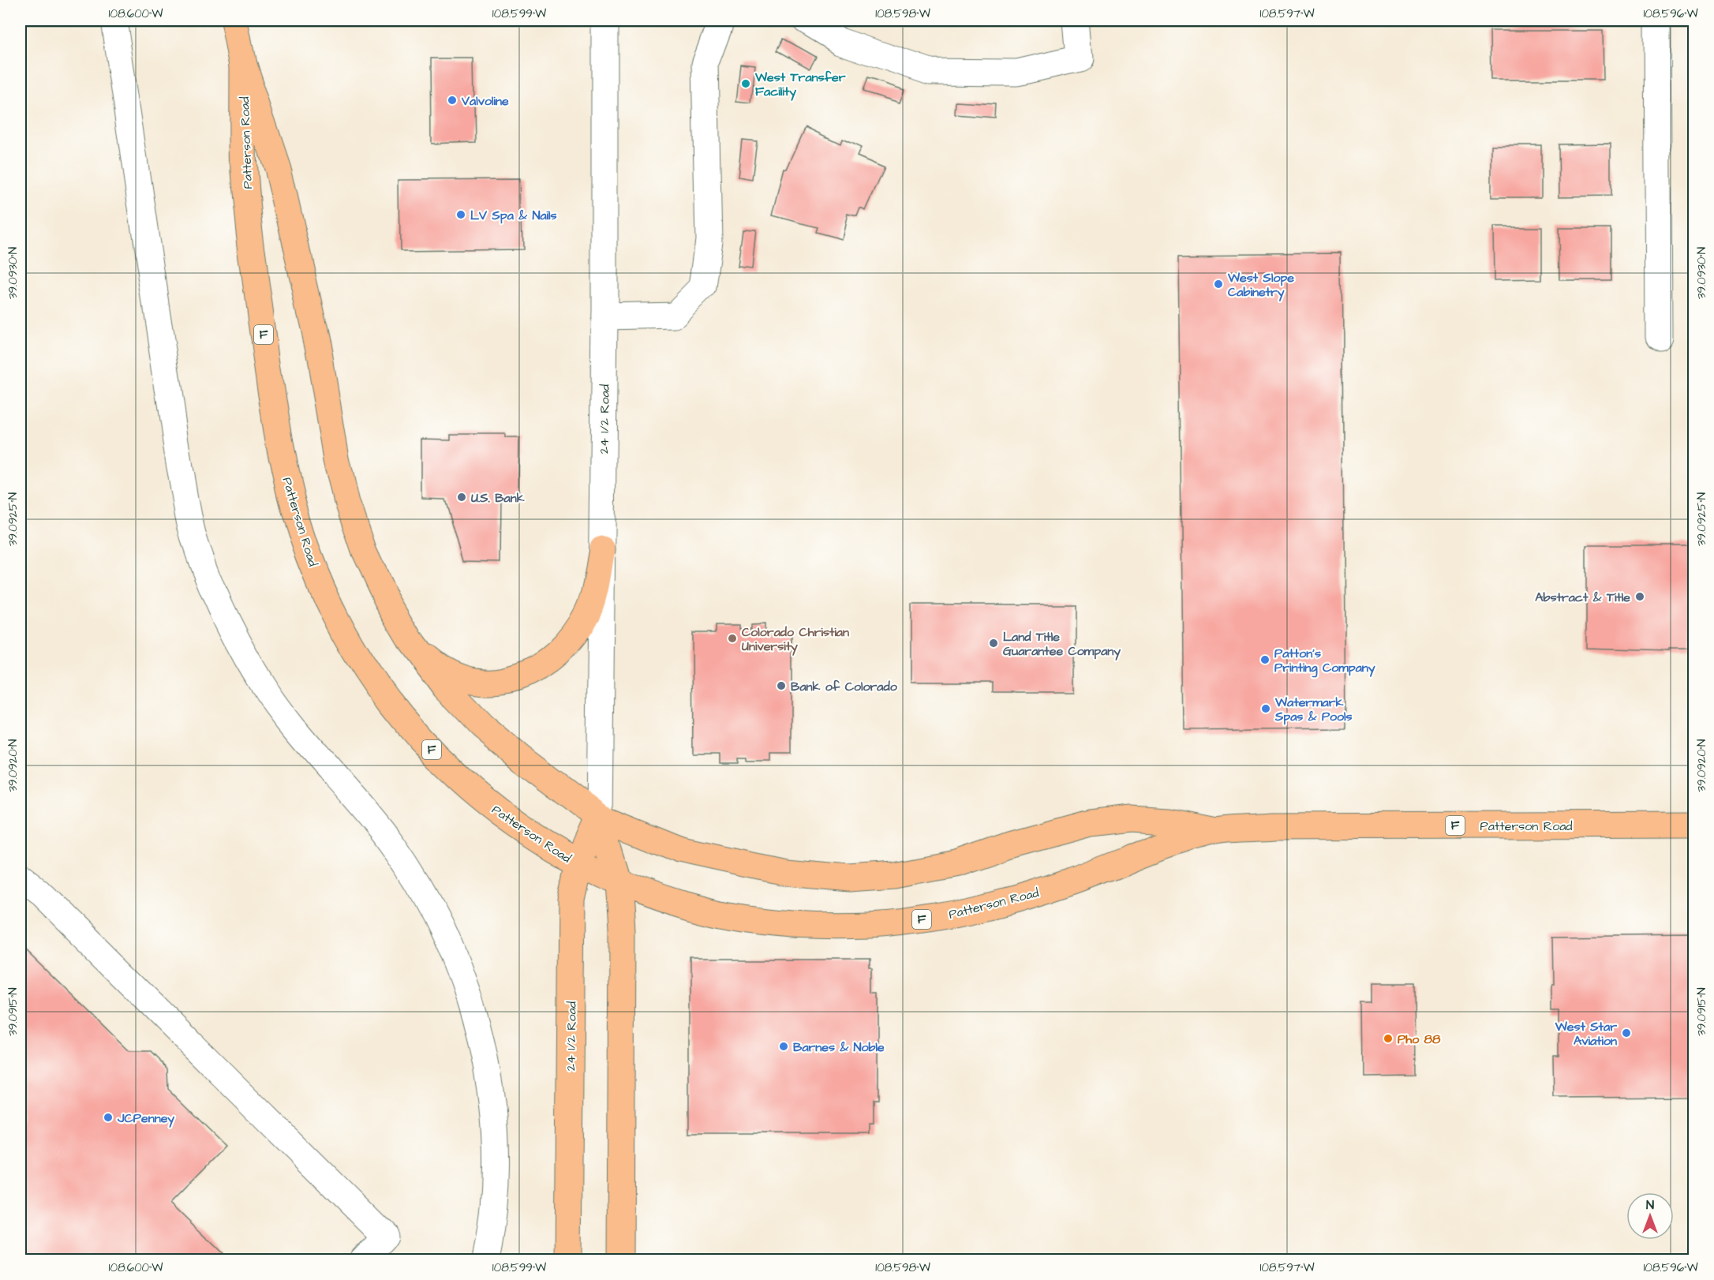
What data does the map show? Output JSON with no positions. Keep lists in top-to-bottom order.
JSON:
{
  "streets": {
    "main road": ["Patterson Road", "F", "24 1/2 Road"]
  },
  "crossings": [
    ["Patterson Road", "24 1/2 Road"]
  ],
  "places": [
    "West Transfer Facility",
    "Valvoline",
    "LV Spa & Nails",
    "West Slope Cabinetry",
    "U.S. Bank",
    "Abstract & Title",
    "Colorado Christian University",
    "Land Title Guarantee Company",
    "Patton's Printing Company",
    "Bank of Colorado",
    "Watermark Spas & Pools",
    "West Star Aviation",
    "Pho 88",
    "Barnes & Noble",
    "JCPenney"
  ],
  "north": "top",
  "coordinates": [
    "108.600°W",
    "108.599°W",
    "108.598°W",
    "108.597°W",
    "108.596°W",
    "39.0930°N",
    "39.0925°N",
    "39.0920°N",
    "39.0915°N"
  ]
}
